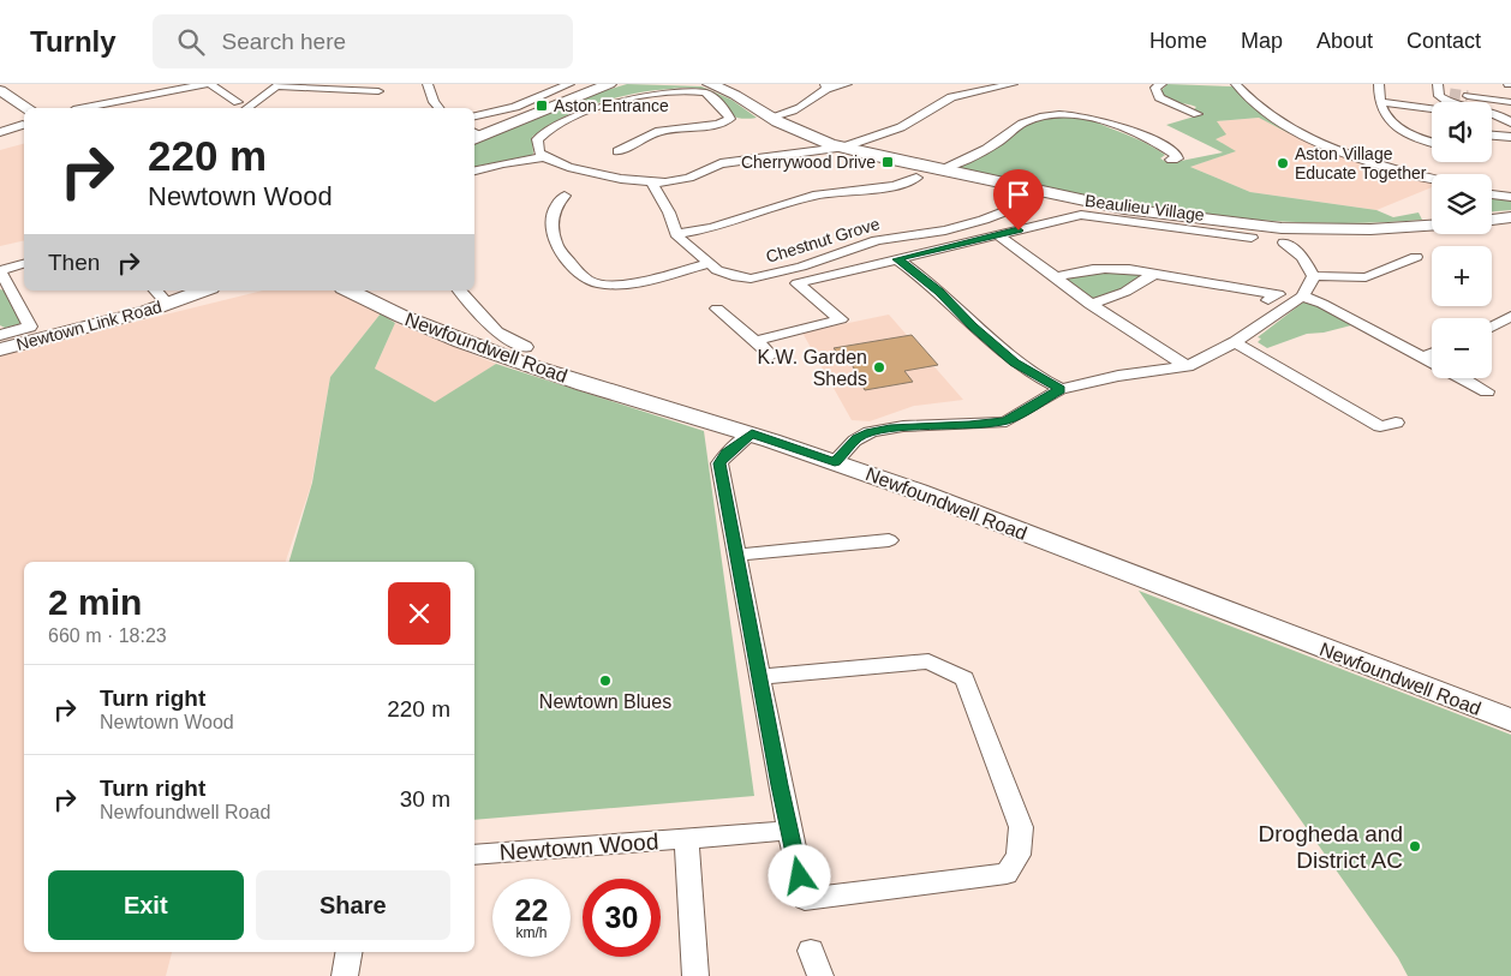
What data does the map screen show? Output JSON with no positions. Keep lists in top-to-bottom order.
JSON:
{
  "streets": {
    "street": [
      "Beaulieu Village",
      "Chestnut Grove",
      "Newtown Link Road",
      "Newfoundwell Road",
      "Newtown Wood"
    ]
  },
  "places": {
    "transit": ["Aston Entrance", "Cherrywood Drive"],
    "other": [
      "Aston Village Educate Together",
      "K.W. Garden Sheds",
      "Newtown Blues",
      "Drogheda and District AC"
    ]
  },
  "page": {
    "header": "Turnly",
    "search": "Search here",
    "nav": [
      "Home",
      "Map",
      "About",
      "Contact"
    ],
    "map_buttons": ["+", "−"],
    "turn": ["220 m", "Newtown Wood"],
    "then": "Then",
    "heading": ["2 min", "660 m · 18:23"],
    "list": [
      {
        "name": "Turn right",
        "note": "Newtown Wood",
        "value": "220 m"
      },
      {
        "name": "Turn right",
        "note": "Newfoundwell Road",
        "value": "30 m"
      }
    ],
    "buttons": ["Exit", "Share"],
    "speed": "22 km/h",
    "limit": "30"
  }
}
